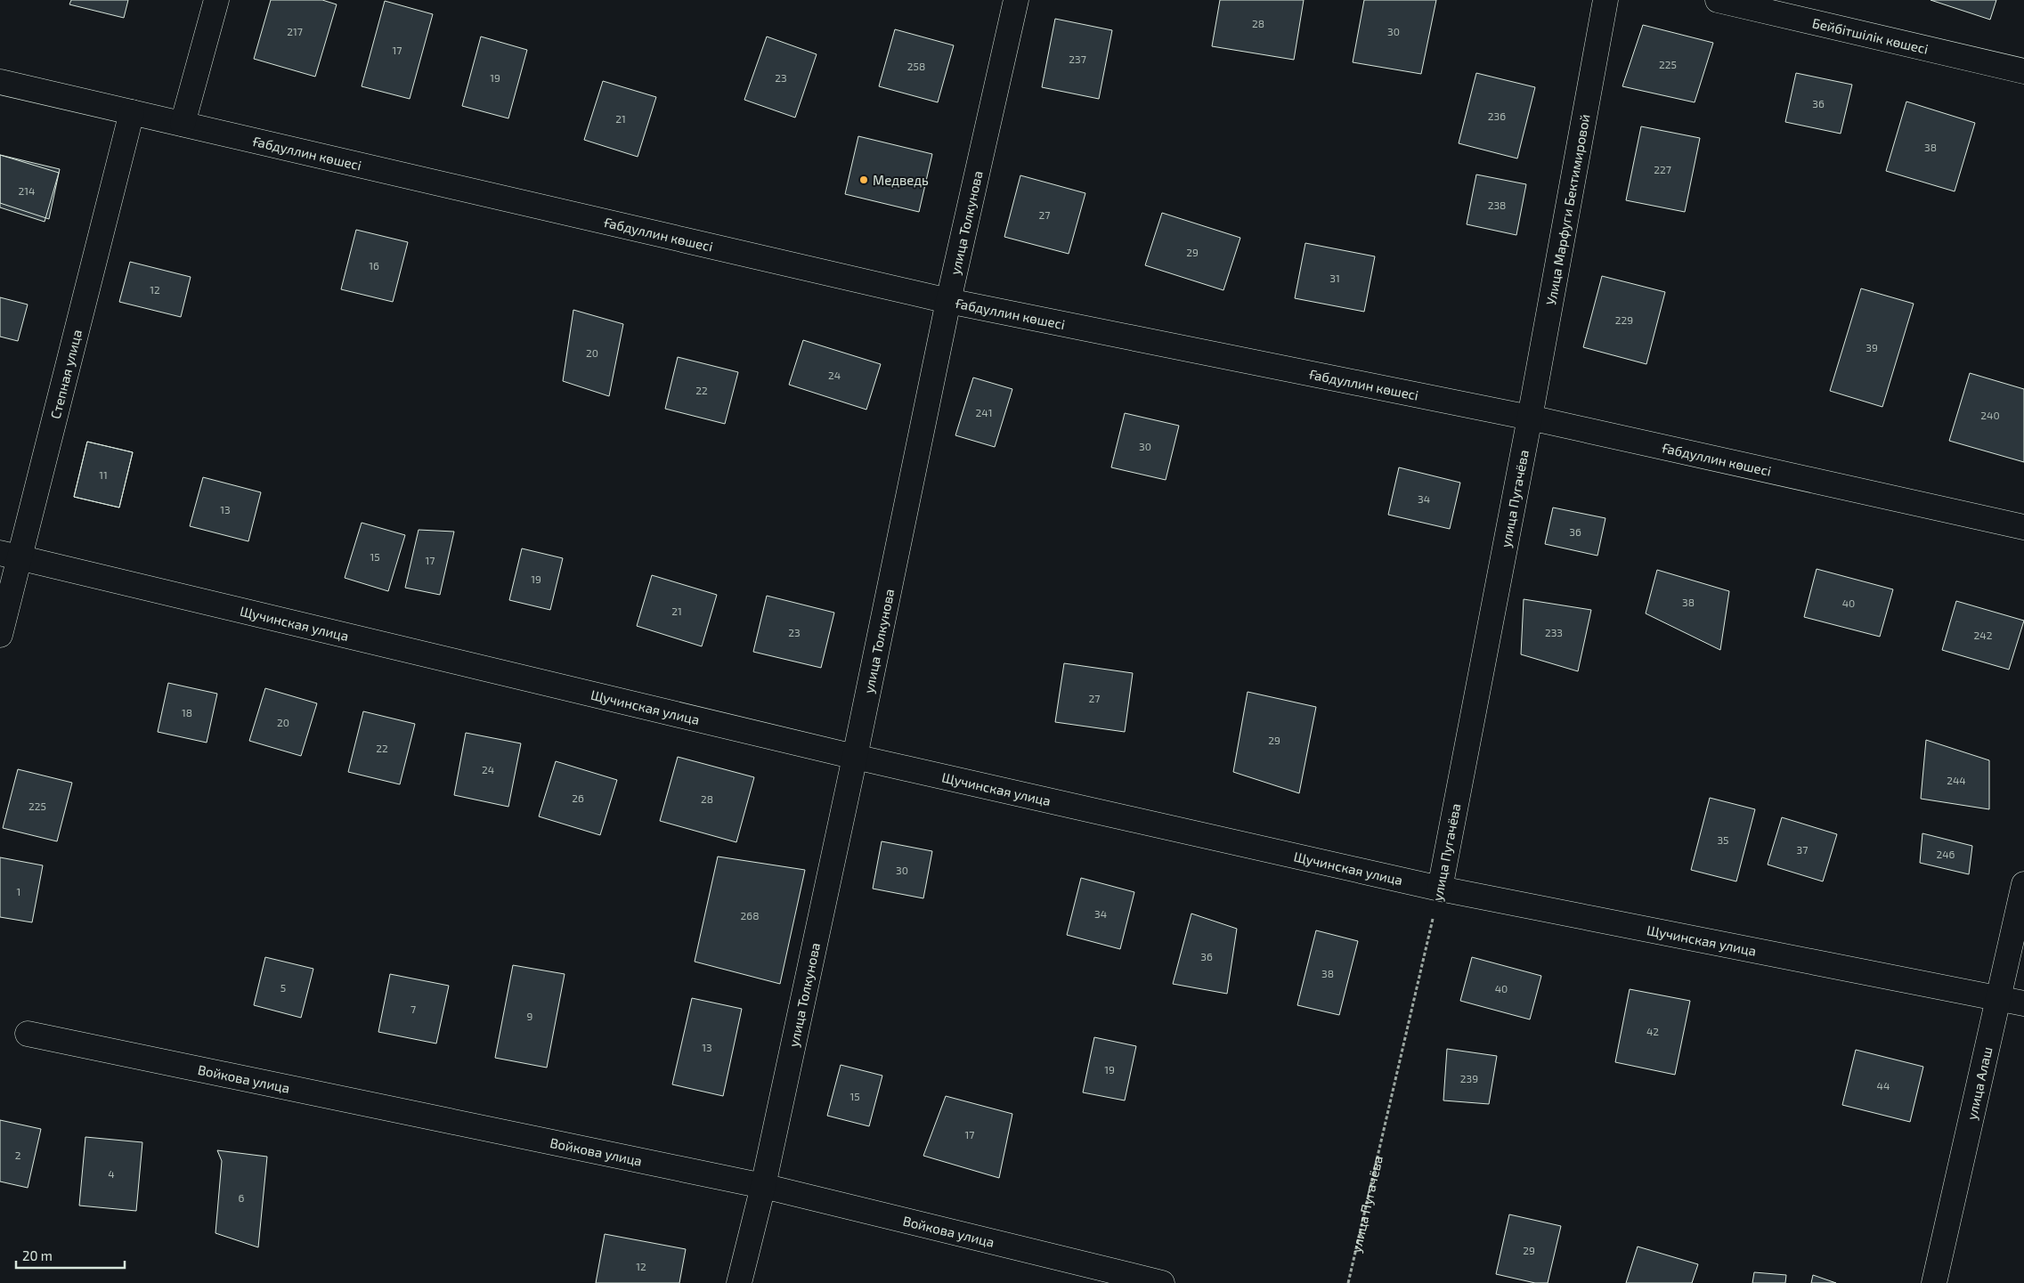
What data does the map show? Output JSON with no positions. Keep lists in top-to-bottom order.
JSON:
{
  "streets": {
    "street": [
      "Бейбітшілік көшесі",
      "Ғабдуллин көшесі",
      "Улица Марфуги Бектимировой",
      "улица Толкунова",
      "Степная улица",
      "улица Пугачёва",
      "Щучинская улица",
      "Войкова улица",
      "улица Алаш"
    ]
  },
  "crossings": [
    ["Ғабдуллин көшесі", "Улица Марфуги Бектимировой"],
    ["Ғабдуллин көшесі", "улица Толкунова"],
    ["Ғабдуллин көшесі", "Степная улица"],
    ["Ғабдуллин көшесі", "улица Пугачёва"],
    ["Улица Марфуги Бектимировой", "улица Пугачёва"],
    ["улица Толкунова", "Щучинская улица"],
    ["улица Толкунова", "Войкова улица"],
    ["Степная улица", "Щучинская улица"],
    ["улица Пугачёва", "Щучинская улица"],
    ["Щучинская улица", "улица Алаш"]
  ],
  "places": ["Медведь"],
  "house_numbers": [
    "28",
    "217",
    "30",
    "17",
    "237",
    "225",
    "258",
    "19",
    "23",
    "36",
    "236",
    "21",
    "38",
    "227",
    "214",
    "238",
    "27",
    "29",
    "16",
    "31",
    "12",
    "229",
    "39",
    "20",
    "24",
    "22",
    "241",
    "240",
    "30",
    "11",
    "34",
    "13",
    "36",
    "15",
    "17",
    "19",
    "38",
    "40",
    "21",
    "23",
    "233",
    "242",
    "27",
    "18",
    "20",
    "29",
    "22",
    "24",
    "244",
    "26",
    "28",
    "225",
    "35",
    "37",
    "246",
    "30",
    "1",
    "34",
    "268",
    "36",
    "38",
    "5",
    "40",
    "7",
    "9",
    "42",
    "13",
    "19",
    "239",
    "44",
    "15",
    "17",
    "2",
    "4",
    "6",
    "29",
    "12"
  ],
  "scale_bar": "20 m"
}
